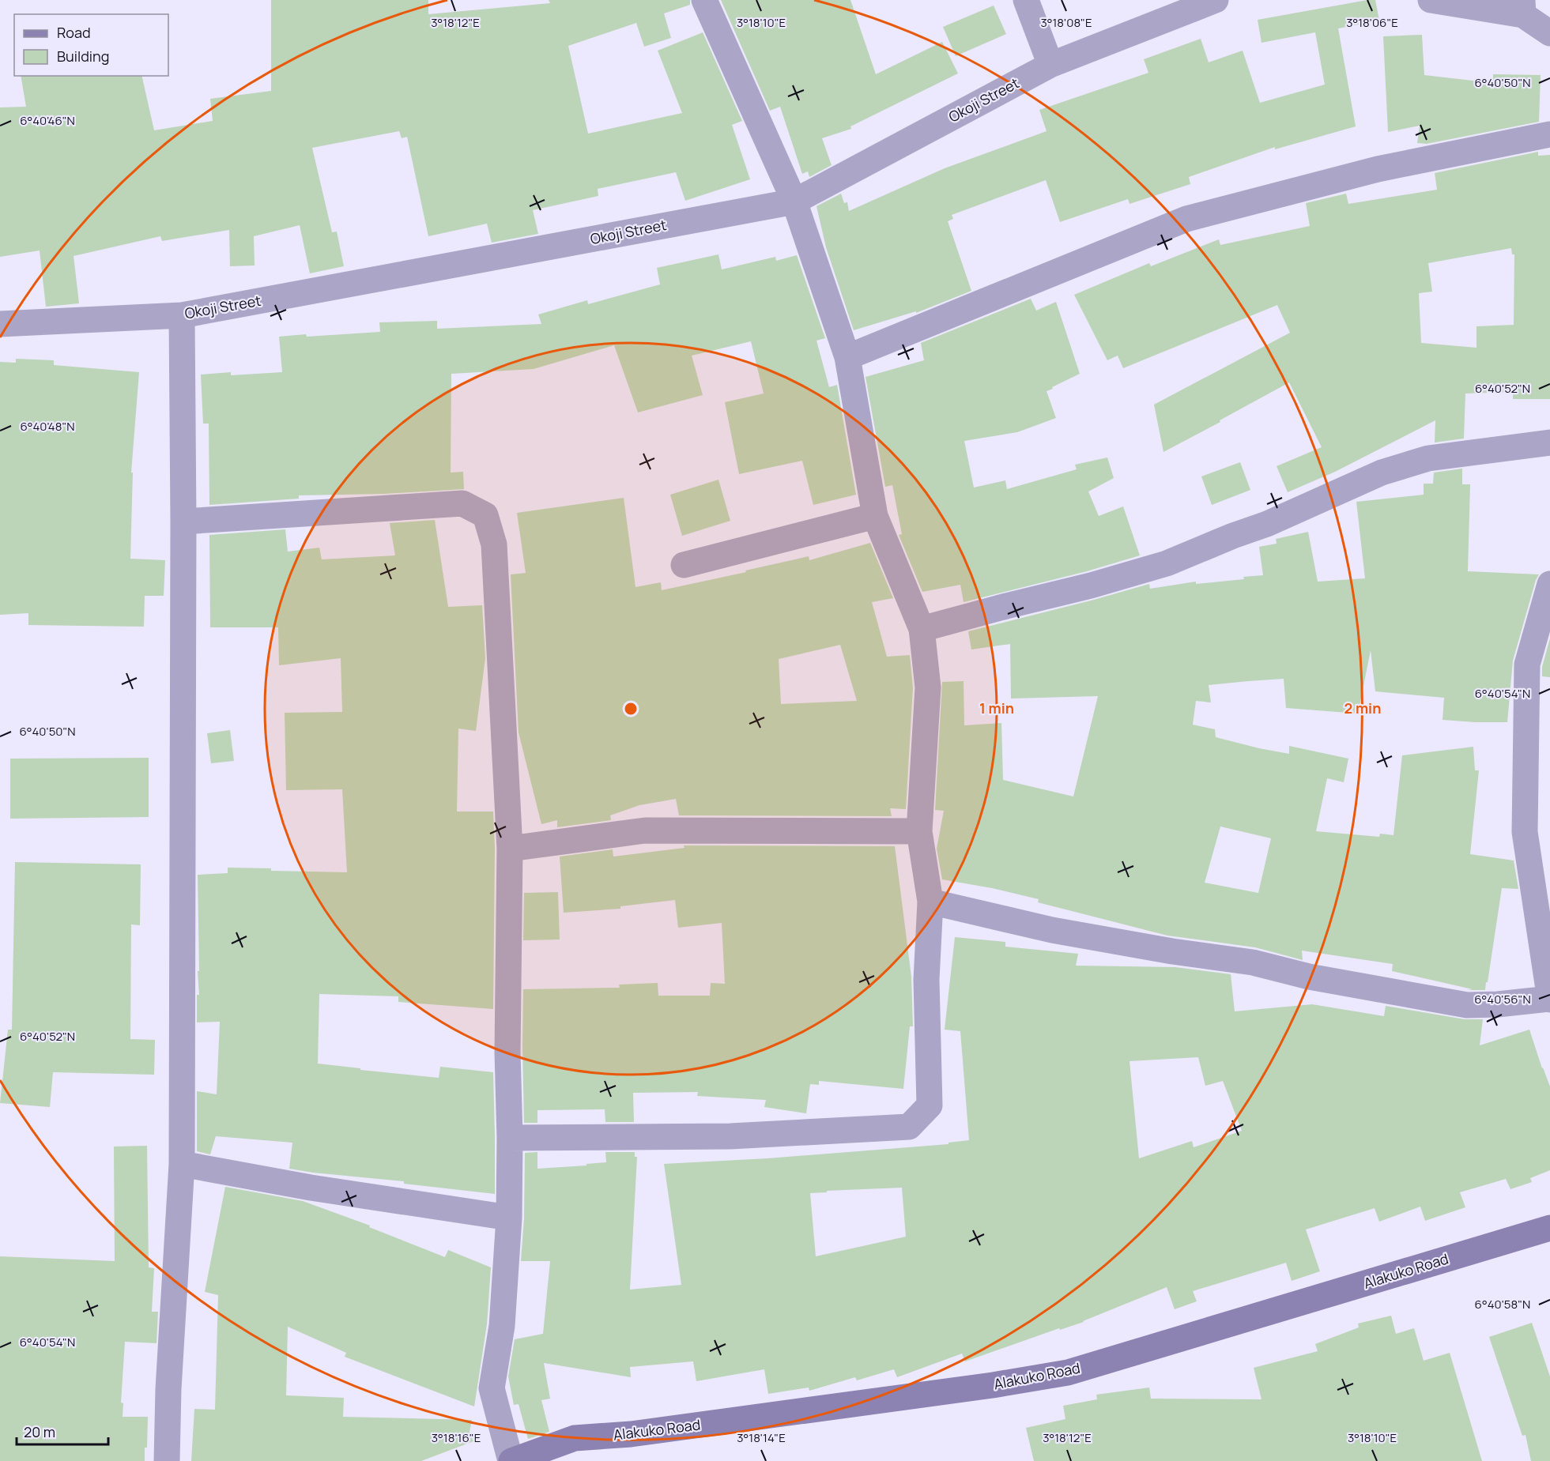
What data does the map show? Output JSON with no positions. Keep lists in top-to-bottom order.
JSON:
{
  "streets": {
    "main road": ["Alakuko Road"],
    "street": ["Okoji Street"]
  },
  "legend": ["Road", "Building"],
  "scale_bar": "20 m",
  "coordinates": [
    "3°18'12\"E",
    "3°18'10\"E",
    "3°18'08\"E",
    "3°18'06\"E",
    "6°40'50\"N",
    "6°40'46\"N",
    "6°40'52\"N",
    "6°40'48\"N",
    "6°40'54\"N",
    "6°40'56\"N",
    "6°40'58\"N",
    "3°18'16\"E",
    "3°18'14\"E"
  ],
  "rings": ["1 min", "2 min"]
}
